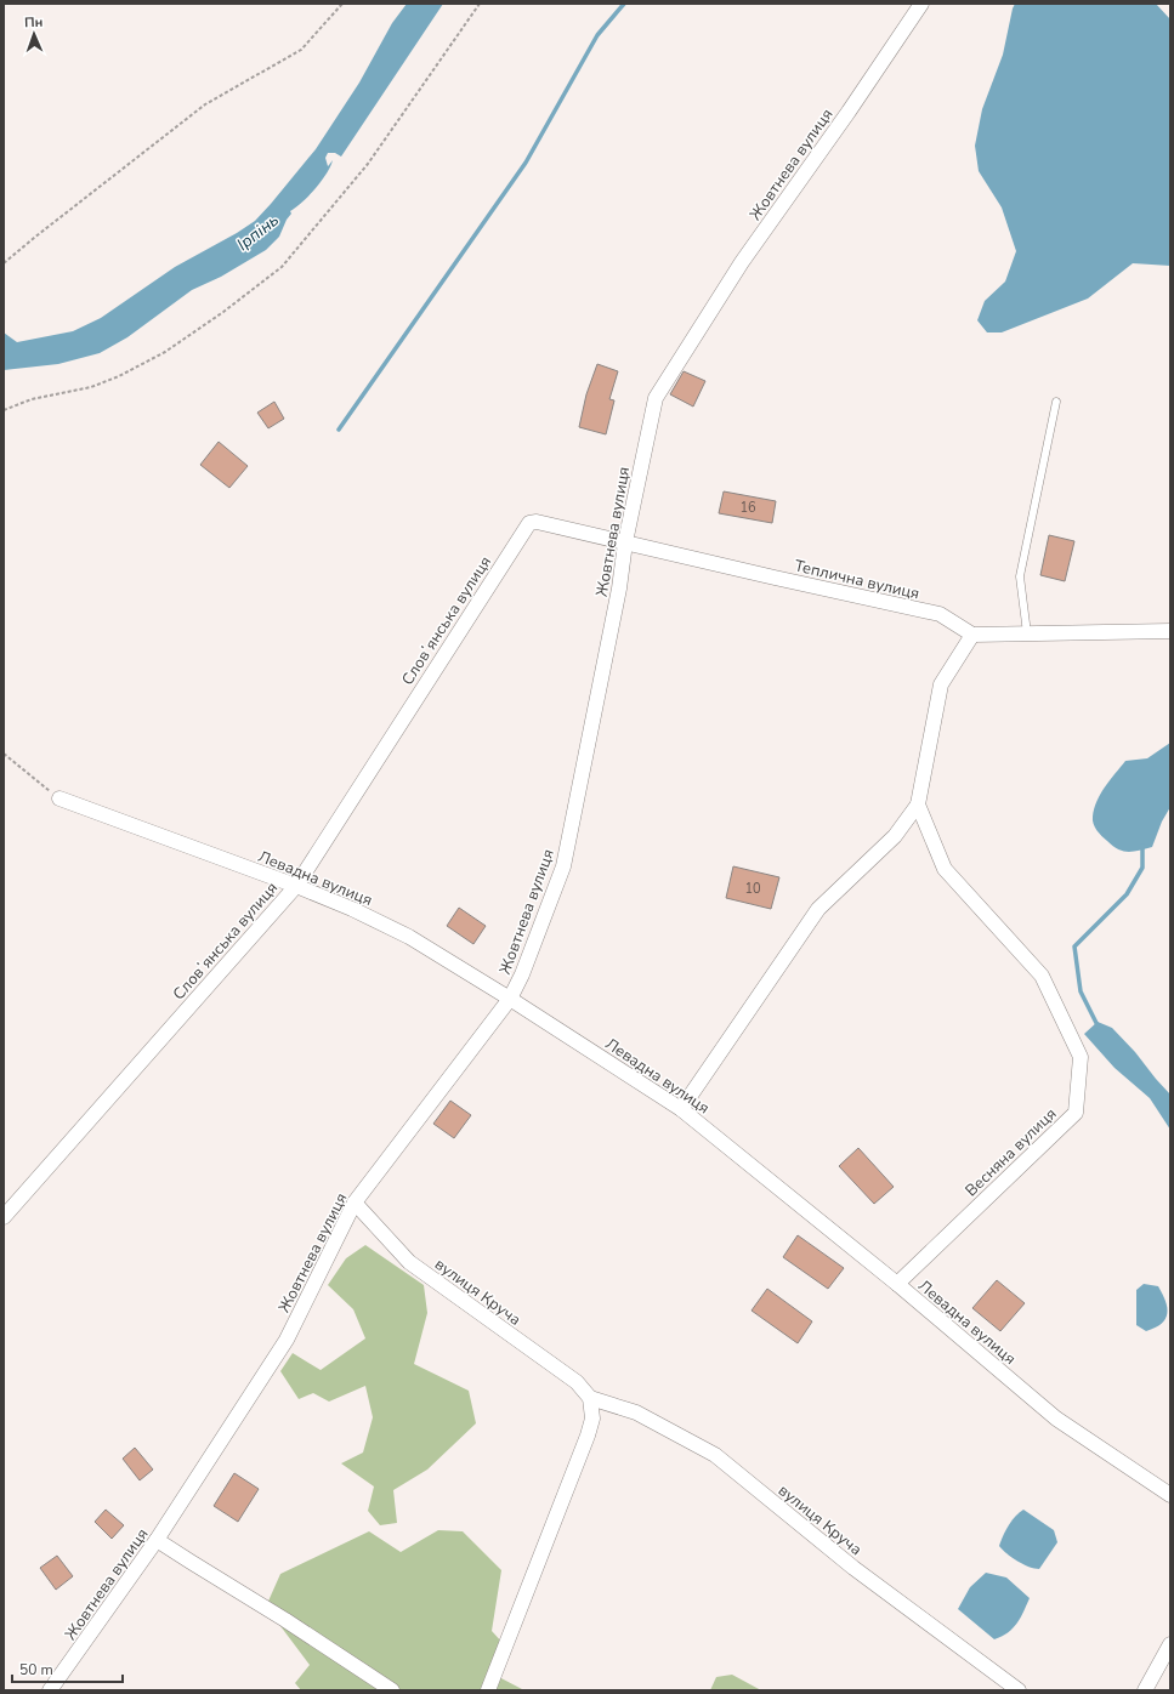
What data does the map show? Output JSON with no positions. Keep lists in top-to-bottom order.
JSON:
{
  "streets": {
    "street": [
      "Жовтнева вулиця",
      "Теплична вулиця",
      "Словʼянська вулиця",
      "Левадна вулиця",
      "Весняна вулиця",
      "вулиця Круча"
    ]
  },
  "crossings": [
    ["Жовтнева вулиця", "Теплична вулиця"],
    ["Жовтнева вулиця", "Левадна вулиця"],
    ["Жовтнева вулиця", "вулиця Круча"],
    ["Теплична вулиця", "Словʼянська вулиця"],
    ["Словʼянська вулиця", "Левадна вулиця"],
    ["Левадна вулиця", "Весняна вулиця"]
  ],
  "water": ["Ірпінь"],
  "house_numbers": ["16", "10"],
  "scale_bar": "50 m",
  "north": "top"
}
